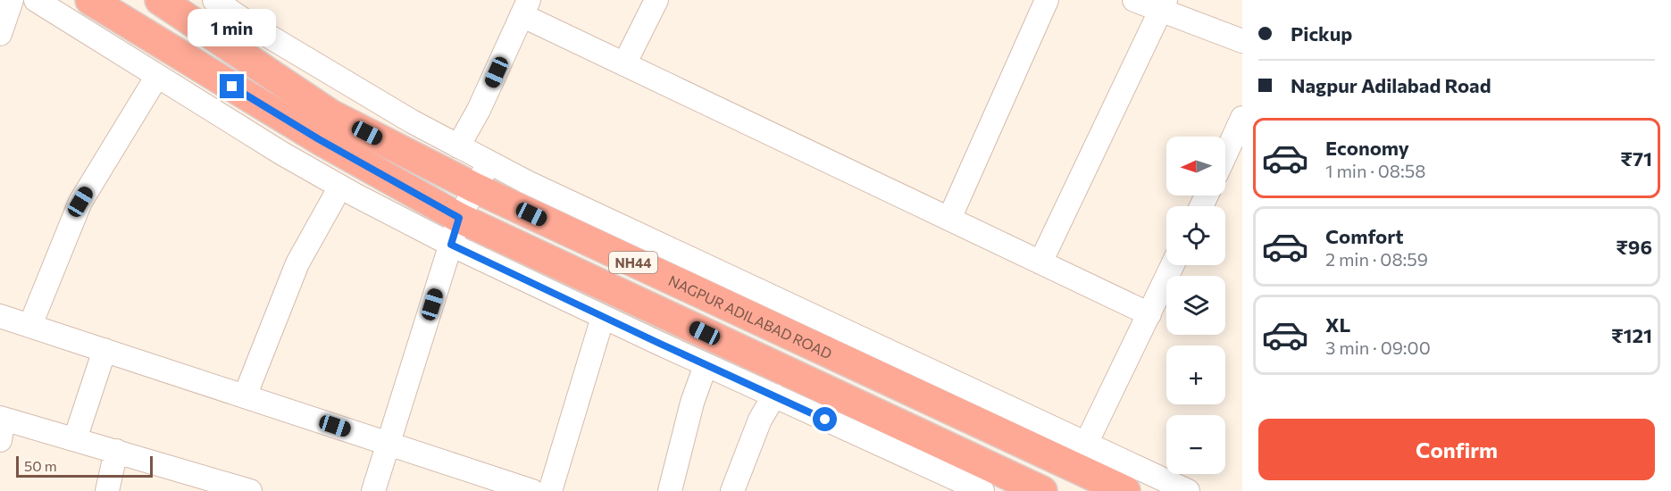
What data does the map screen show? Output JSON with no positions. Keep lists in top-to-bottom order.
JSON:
{
  "streets": {
    "highway": ["NH44", "NAGPUR ADILABAD ROAD"]
  },
  "scale_bar": "50 m",
  "north": "left",
  "page": {
    "banner": ["Pickup", "Nagpur Adilabad Road"],
    "bubble": "1 min",
    "list": [
      {
        "name": "Economy",
        "note": "1 min · 08:58",
        "value": "₹71"
      },
      {
        "name": "Comfort",
        "note": "2 min · 08:59",
        "value": "₹96"
      },
      {
        "name": "XL",
        "note": "3 min · 09:00",
        "value": "₹121"
      }
    ],
    "map_buttons": ["+", "−"],
    "buttons": "Confirm",
    "scale": "50 m"
  }
}
